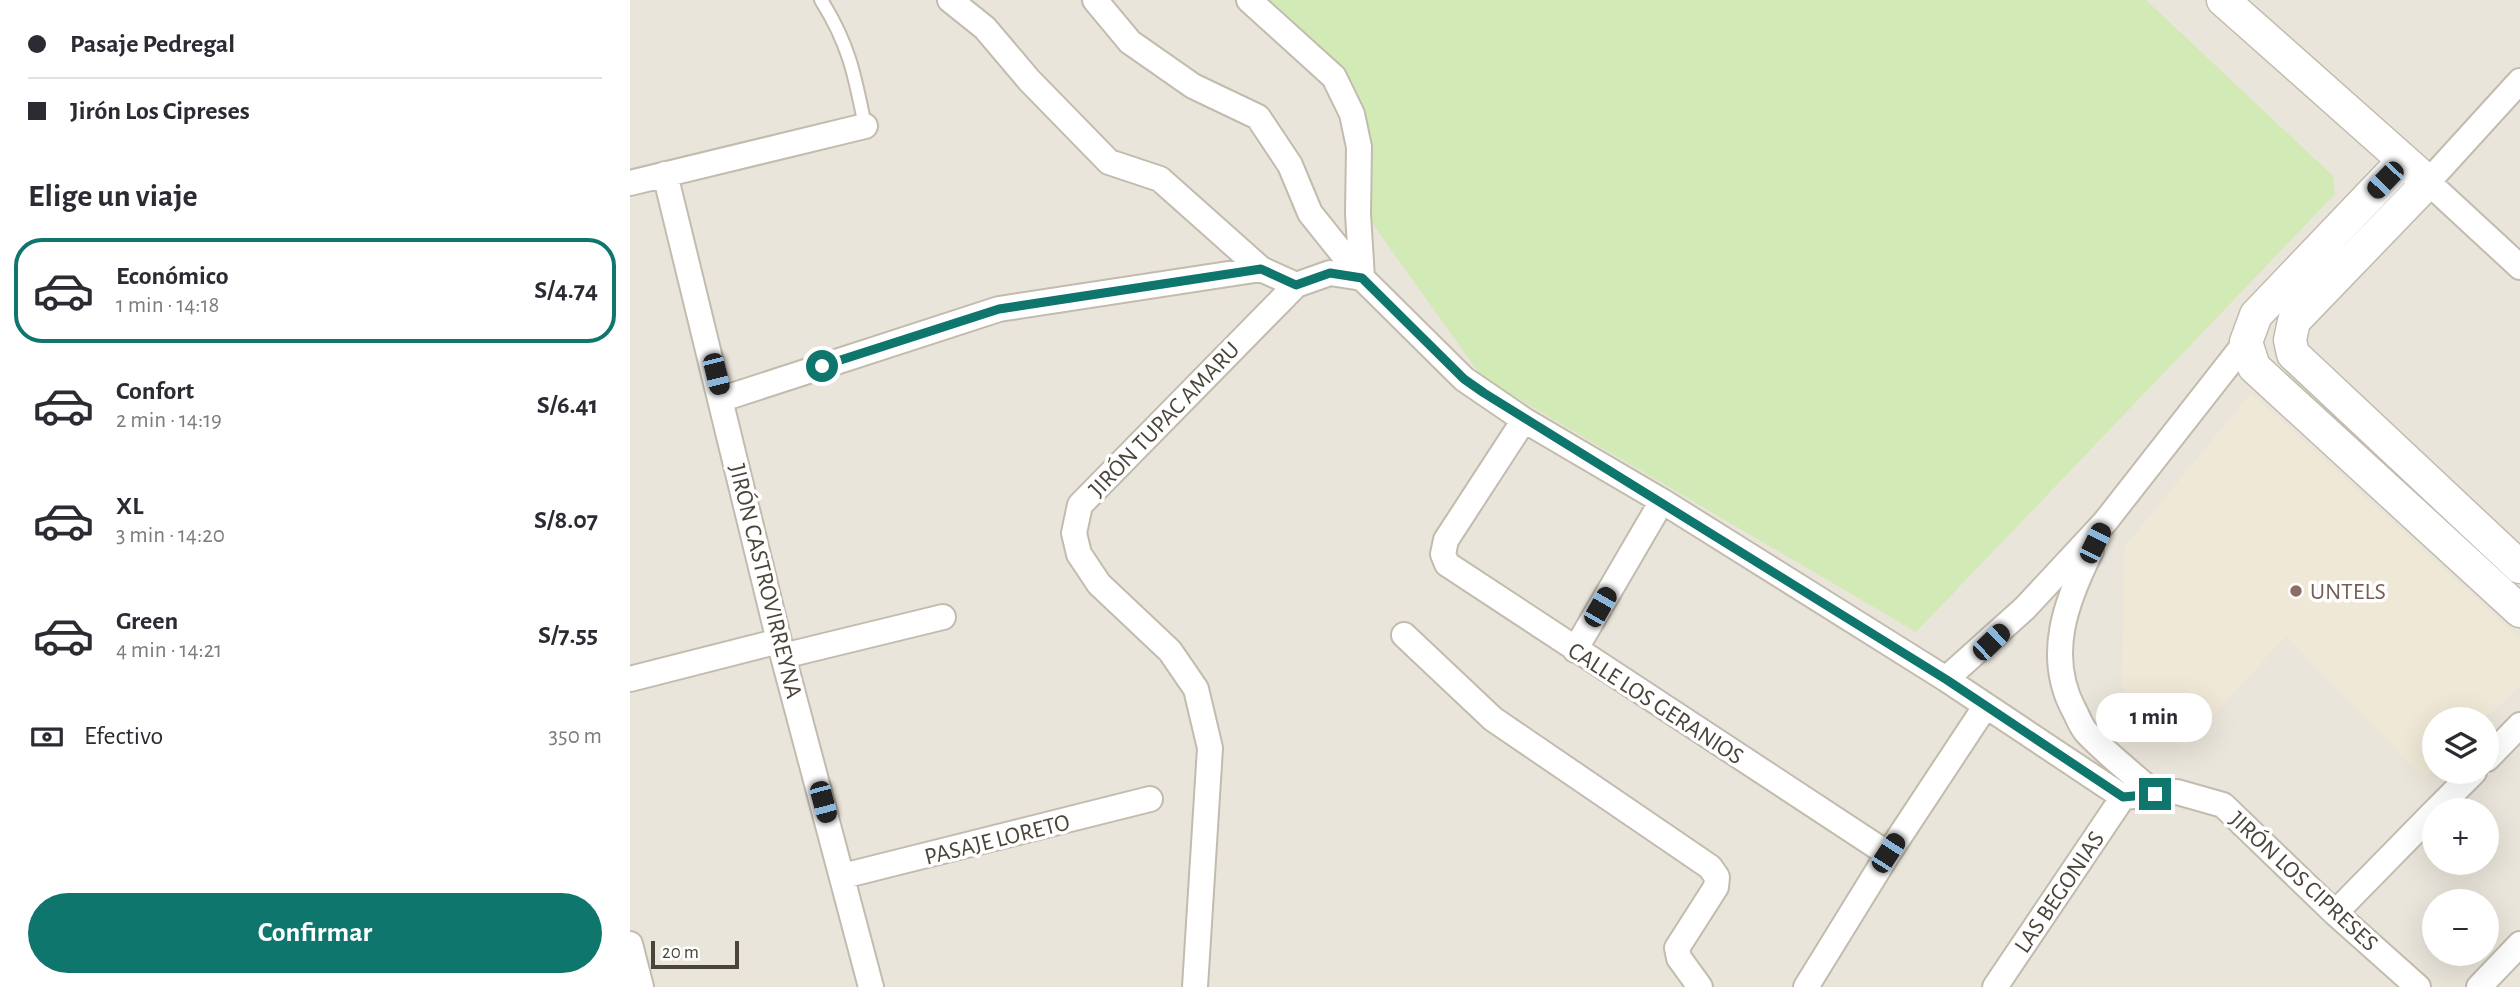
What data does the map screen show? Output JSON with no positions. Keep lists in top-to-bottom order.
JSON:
{
  "streets": {
    "street": [
      "JIRÓN TUPAC AMARU",
      "JIRÓN CASTROVIRREYNA",
      "CALLE LOS GERANIOS",
      "PASAJE LORETO",
      "JIRÓN LOS CIPRESES",
      "LAS BEGONIAS"
    ]
  },
  "crossings": [
    ["JIRÓN CASTROVIRREYNA", "PASAJE LORETO"],
    ["JIRÓN LOS CIPRESES", "LAS BEGONIAS"]
  ],
  "places": ["UNTELS"],
  "scale_bar": "20 m",
  "page": {
    "banner": ["Pasaje Pedregal", "Jirón Los Cipreses"],
    "heading": "Elige un viaje",
    "list": [
      {
        "name": "Económico",
        "note": "1 min · 14:18",
        "value": "S/4.74"
      },
      {
        "name": "Confort",
        "note": "2 min · 14:19",
        "value": "S/6.41"
      },
      {
        "name": "XL",
        "note": "3 min · 14:20",
        "value": "S/8.07"
      },
      {
        "name": "Green",
        "note": "4 min · 14:21",
        "value": "S/7.55"
      }
    ],
    "bubble": "1 min",
    "pay": ["Efectivo", "350 m"],
    "map_buttons": ["+", "−"],
    "buttons": "Confirmar",
    "scale": "20 m"
  }
}
